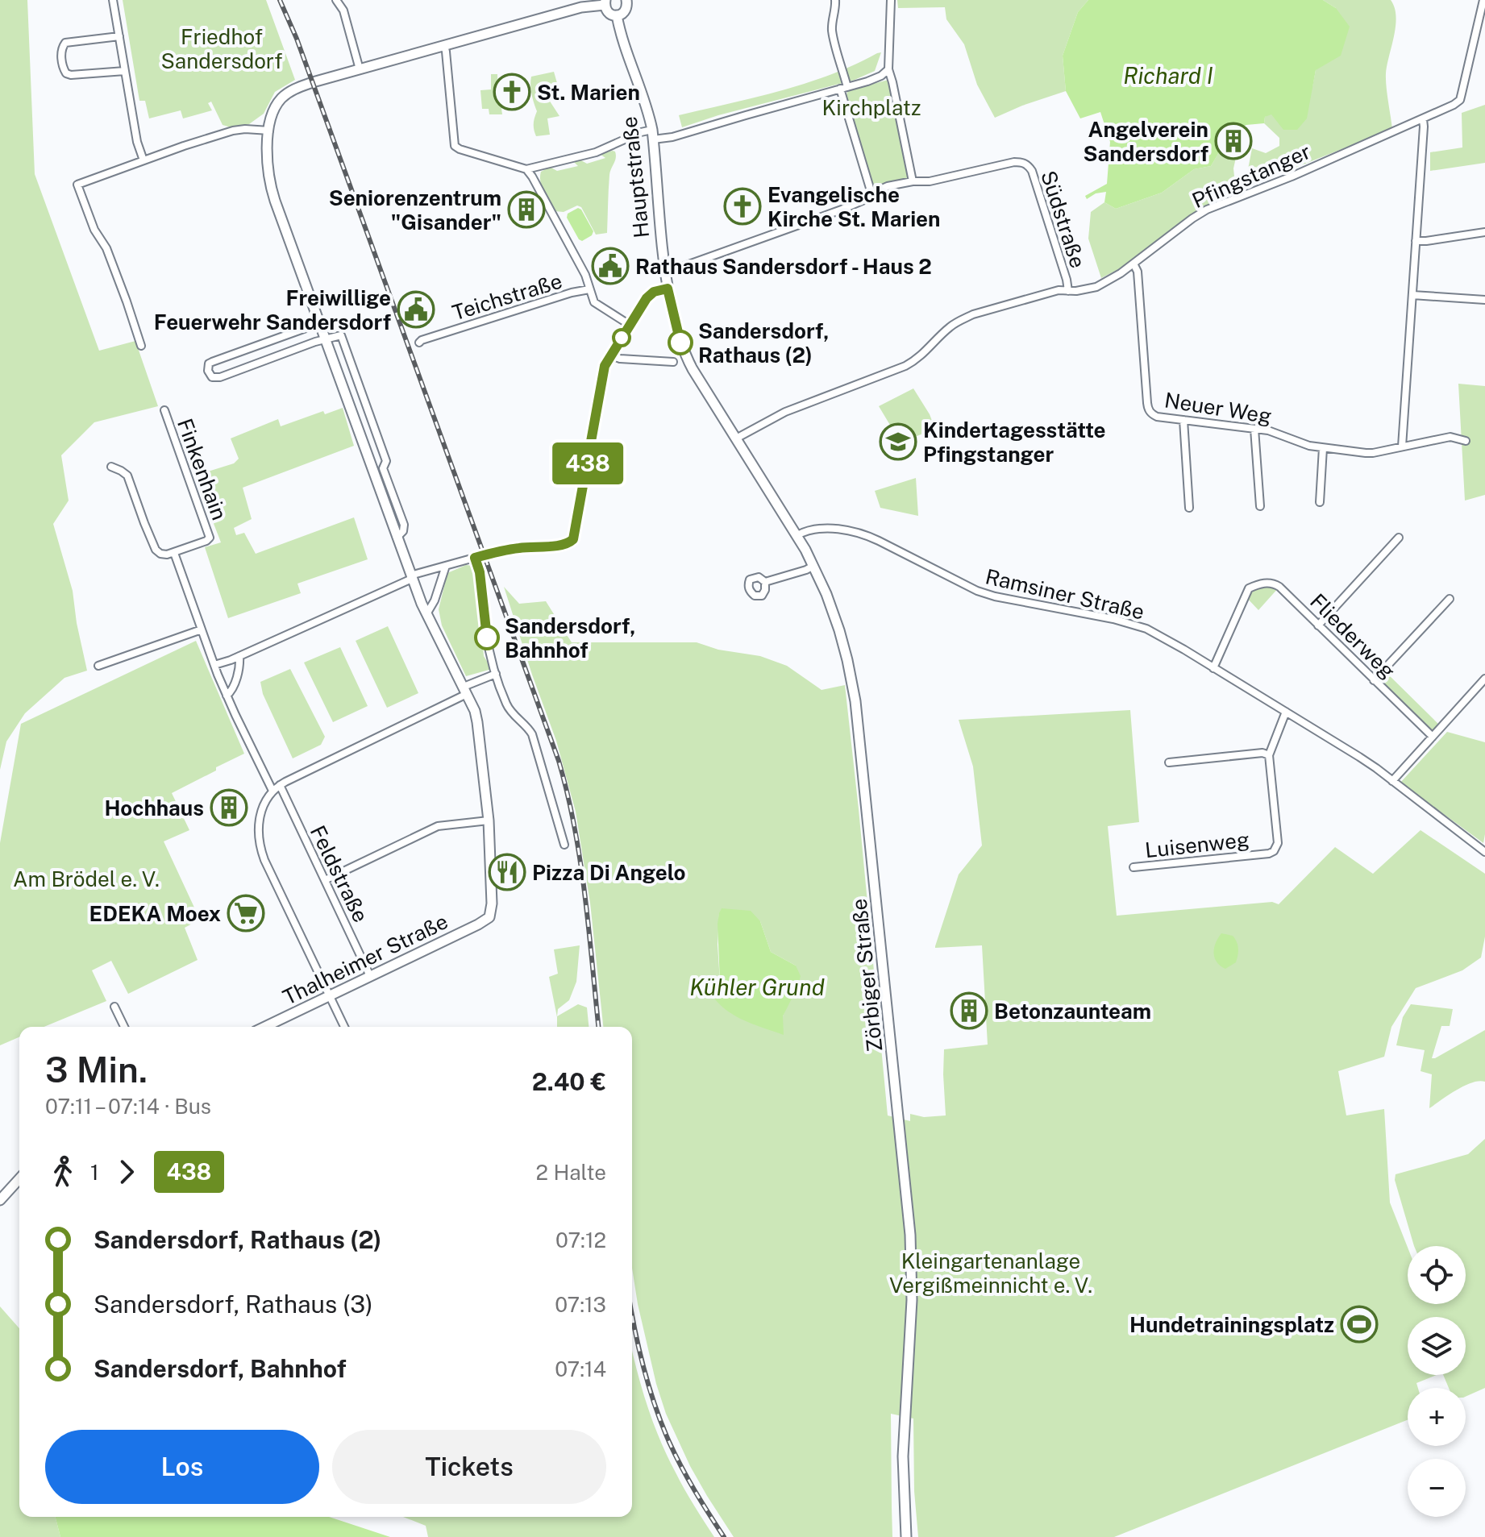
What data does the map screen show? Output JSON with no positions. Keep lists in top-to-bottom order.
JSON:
{
  "streets": {
    "street": [
      "Pfingstanger",
      "Hauptstraße",
      "Südstraße",
      "Teichstraße",
      "Neuer Weg",
      "Finkenhain",
      "Ramsiner Straße",
      "Fliederweg",
      "Luisenweg",
      "Feldstraße",
      "Thalheimer Straße",
      "Zörbiger Straße"
    ]
  },
  "crossings": [
    ["Pfingstanger", "Hauptstraße"],
    ["Pfingstanger", "Südstraße"],
    ["Pfingstanger", "Neuer Weg"],
    ["Pfingstanger", "Zörbiger Straße"],
    ["Hauptstraße", "Zörbiger Straße"],
    ["Ramsiner Straße", "Fliederweg"],
    ["Ramsiner Straße", "Luisenweg"],
    ["Ramsiner Straße", "Zörbiger Straße"],
    ["Feldstraße", "Thalheimer Straße"]
  ],
  "water": ["Richard I", "Kühler Grund"],
  "parks": [
    "Friedhof Sandersdorf",
    "Kirchplatz",
    "Am Brödel e. V.",
    "Kleingartenanlage Vergißmeinnicht e. V."
  ],
  "places": {
    "church": ["St. Marien", "Evangelische Kirche St. Marien"],
    "building": [
      "Angelverein Sandersdorf",
      "Seniorenzentrum \"Gisander\"",
      "Hochhaus",
      "Betonzaunteam"
    ],
    "public building": ["Rathaus Sandersdorf - Haus 2", "Freiwillige Feuerwehr Sandersdorf"],
    "other": ["Sandersdorf, Rathaus (2)", "Sandersdorf, Bahnhof"],
    "school or university": ["Kindertagesstätte Pfingstanger"],
    "restaurant": ["Pizza Di Angelo"],
    "supermarket": ["EDEKA Moex"],
    "sports": ["Hundetrainingsplatz"]
  },
  "lines": ["bus line 438"],
  "page": {
    "on_map": "438",
    "heading": ["3 Min.", "07:11 – 07:14 · Bus", "2.40 €"],
    "legs": ["1", "438", "2 Halte"],
    "list": [
      {
        "name": "Sandersdorf, Rathaus (2)",
        "value": "07:12"
      },
      {
        "name": "Sandersdorf, Rathaus (3)",
        "value": "07:13"
      },
      {
        "name": "Sandersdorf, Bahnhof",
        "value": "07:14"
      }
    ],
    "map_buttons": ["+", "−"],
    "buttons": ["Los", "Tickets"]
  }
}
